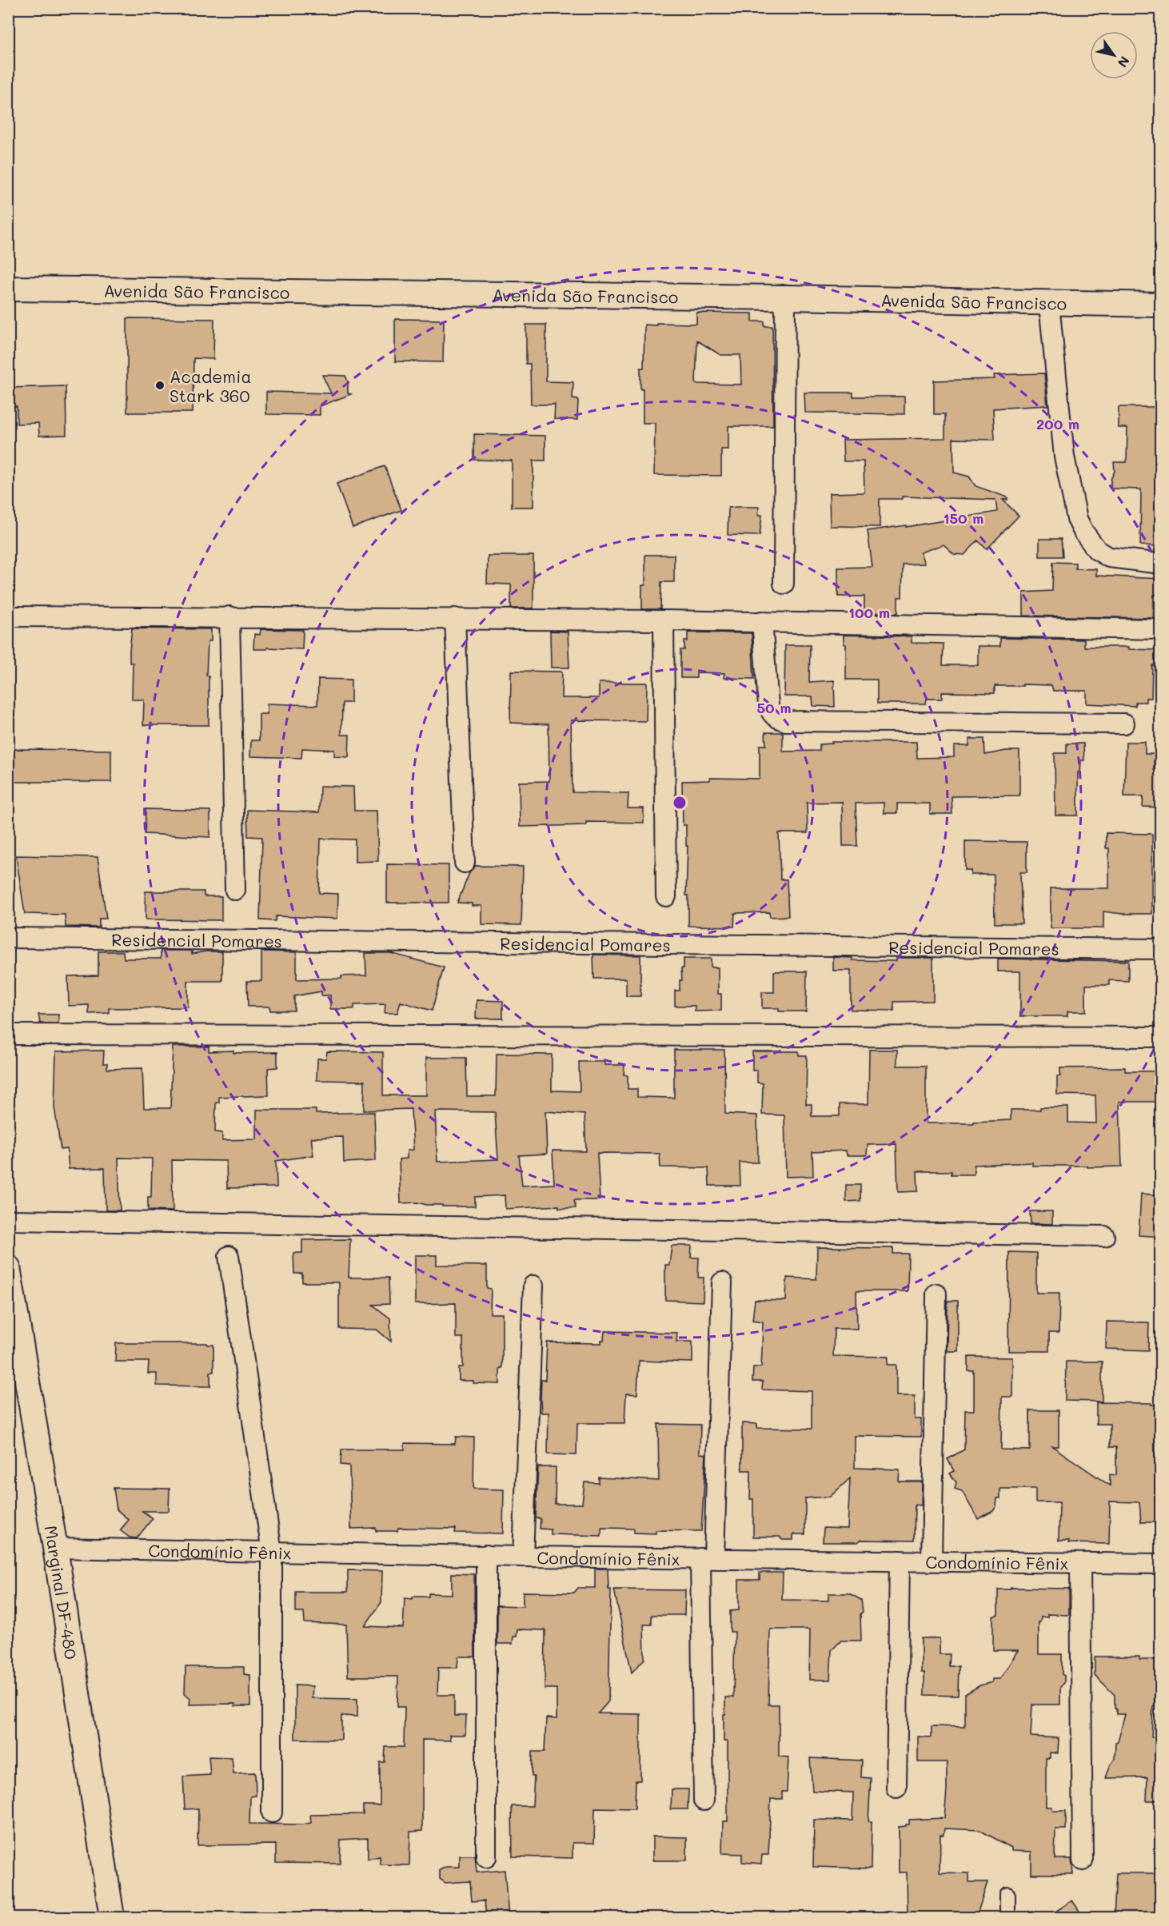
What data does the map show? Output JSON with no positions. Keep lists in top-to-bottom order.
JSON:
{
  "streets": {
    "street": [
      "Avenida São Francisco",
      "Residencial Pomares",
      "Condomínio Fênix",
      "Marginal DF-480"
    ]
  },
  "crossings": [
    ["Condomínio Fênix", "Marginal DF-480"]
  ],
  "places": ["Academia Stark 360"],
  "north": "bottom right",
  "rings": [
    "200 m",
    "150 m",
    "100 m",
    "50 m"
  ]
}
